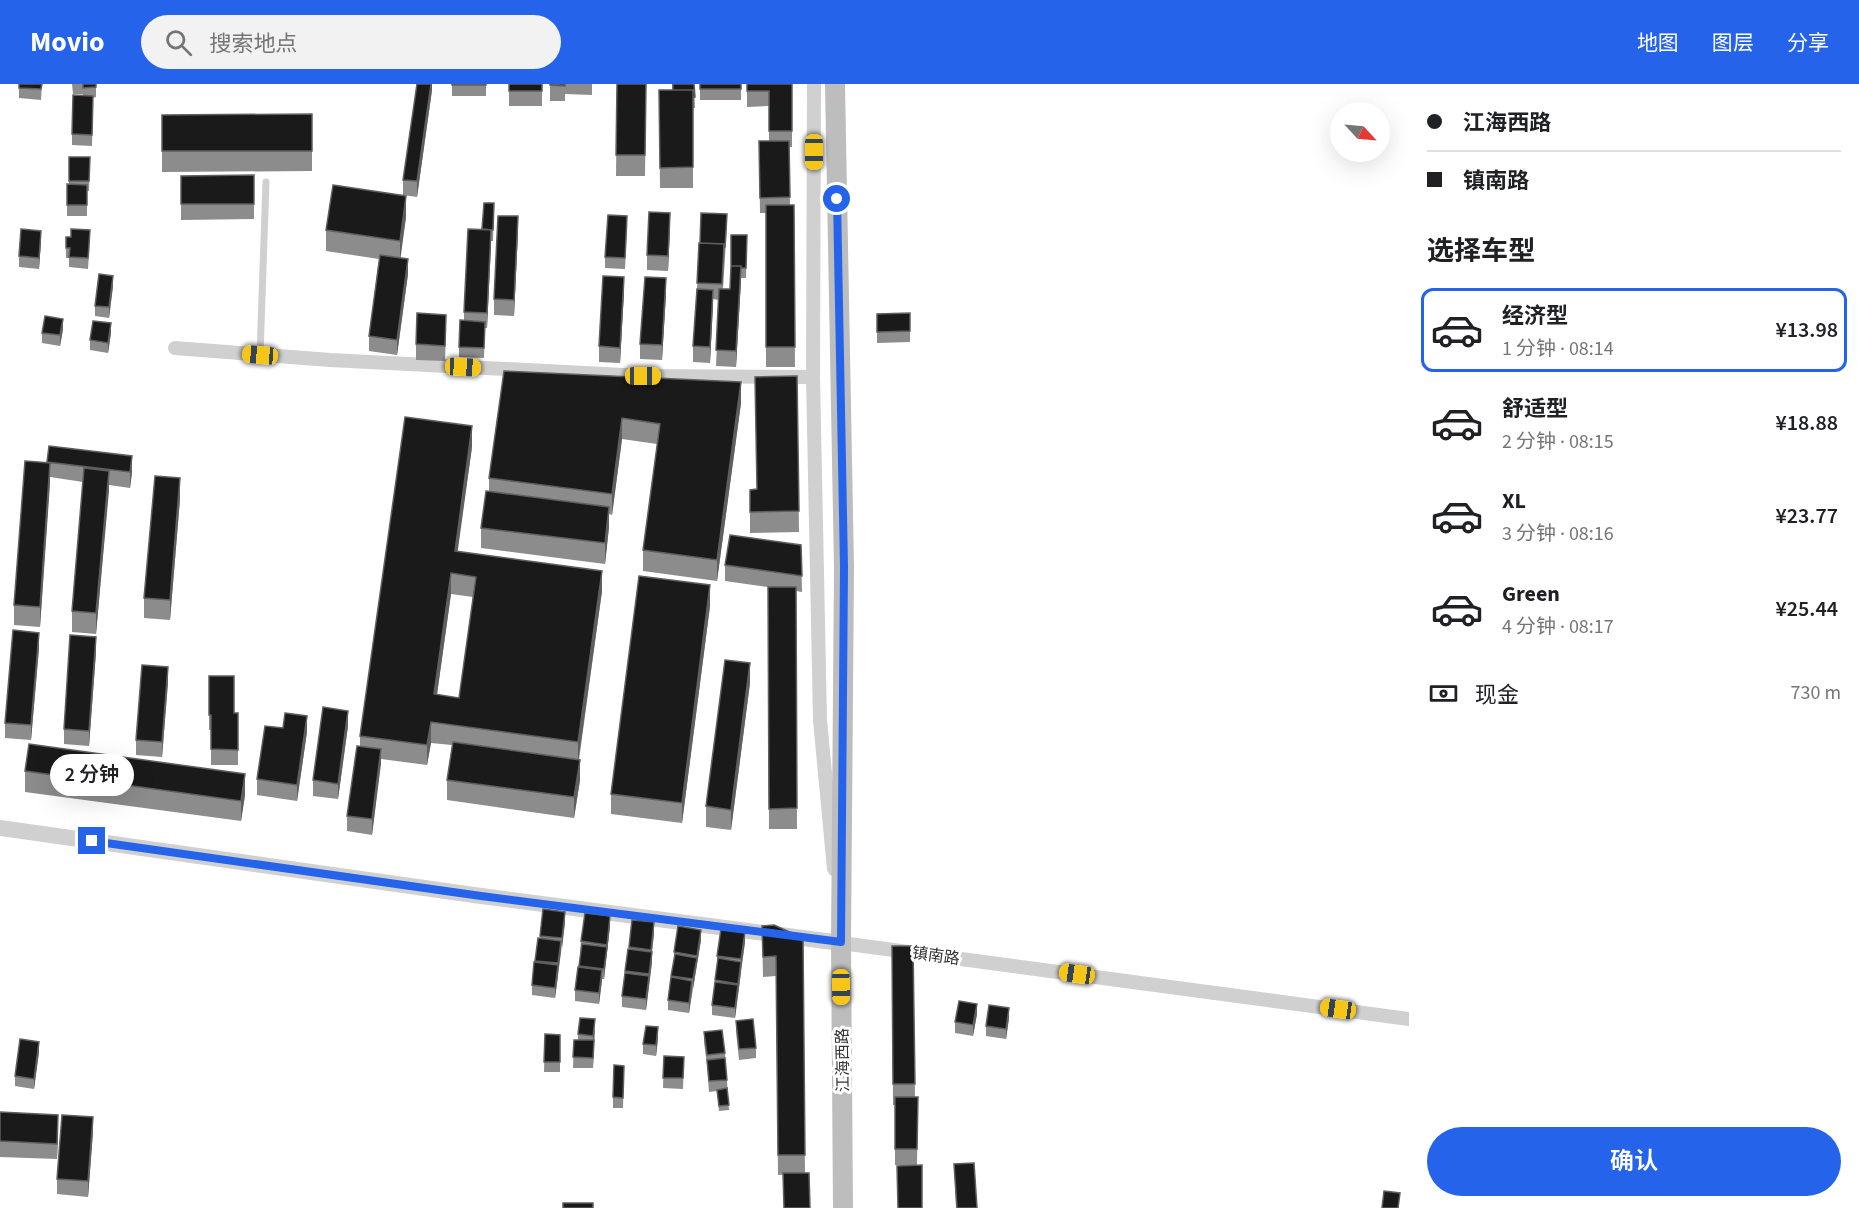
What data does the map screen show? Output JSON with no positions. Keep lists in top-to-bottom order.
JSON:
{
  "streets": {
    "main road": ["江海西路"],
    "street": ["镇南路"]
  },
  "crossings": [
    ["镇南路", "江海西路"]
  ],
  "north": "bottom right",
  "page": {
    "header": "Movio",
    "search": "搜索地点",
    "nav": ["地图", "图层", "分享"],
    "banner": ["江海西路", "镇南路"],
    "heading": "选择车型",
    "list": [
      {
        "name": "经济型",
        "note": "1 分钟 · 08:14",
        "value": "¥13.98"
      },
      {
        "name": "舒适型",
        "note": "2 分钟 · 08:15",
        "value": "¥18.88"
      },
      {
        "name": "XL",
        "note": "3 分钟 · 08:16",
        "value": "¥23.77"
      },
      {
        "name": "Green",
        "note": "4 分钟 · 08:17",
        "value": "¥25.44"
      }
    ],
    "pay": ["现金", "730 m"],
    "bubble": "2 分钟",
    "buttons": "确认"
  }
}
